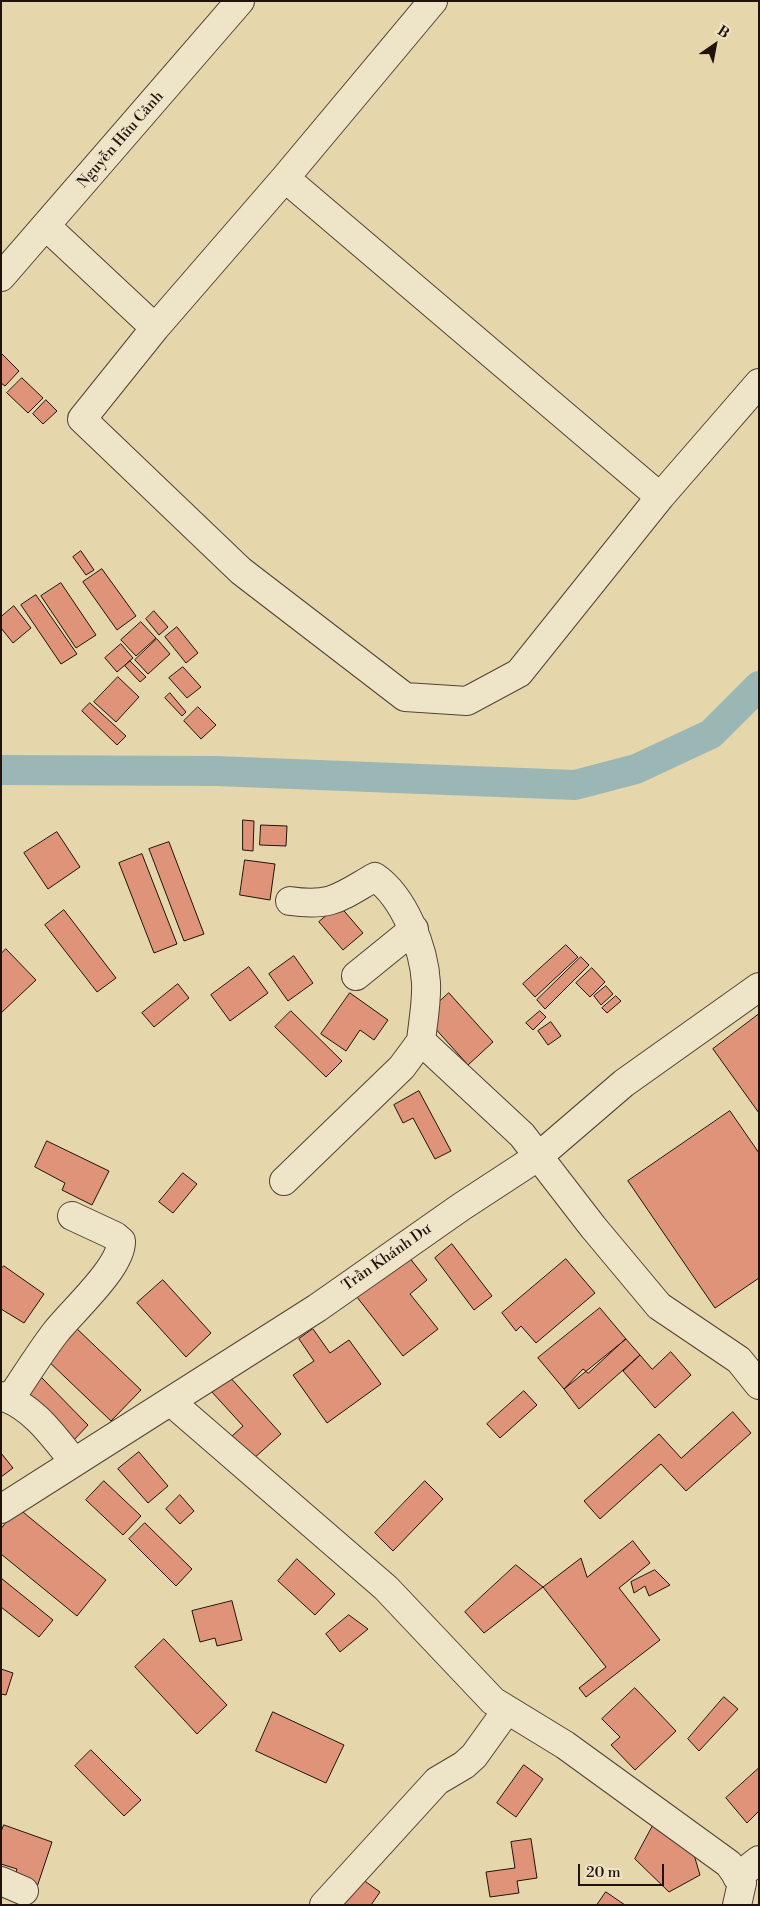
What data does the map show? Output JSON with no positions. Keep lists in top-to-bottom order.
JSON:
{
  "streets": {
    "street": ["Nguyễn Hữu Cảnh", "Trần Khánh Dư"]
  },
  "scale_bar": "20 m",
  "north": "top right"
}
